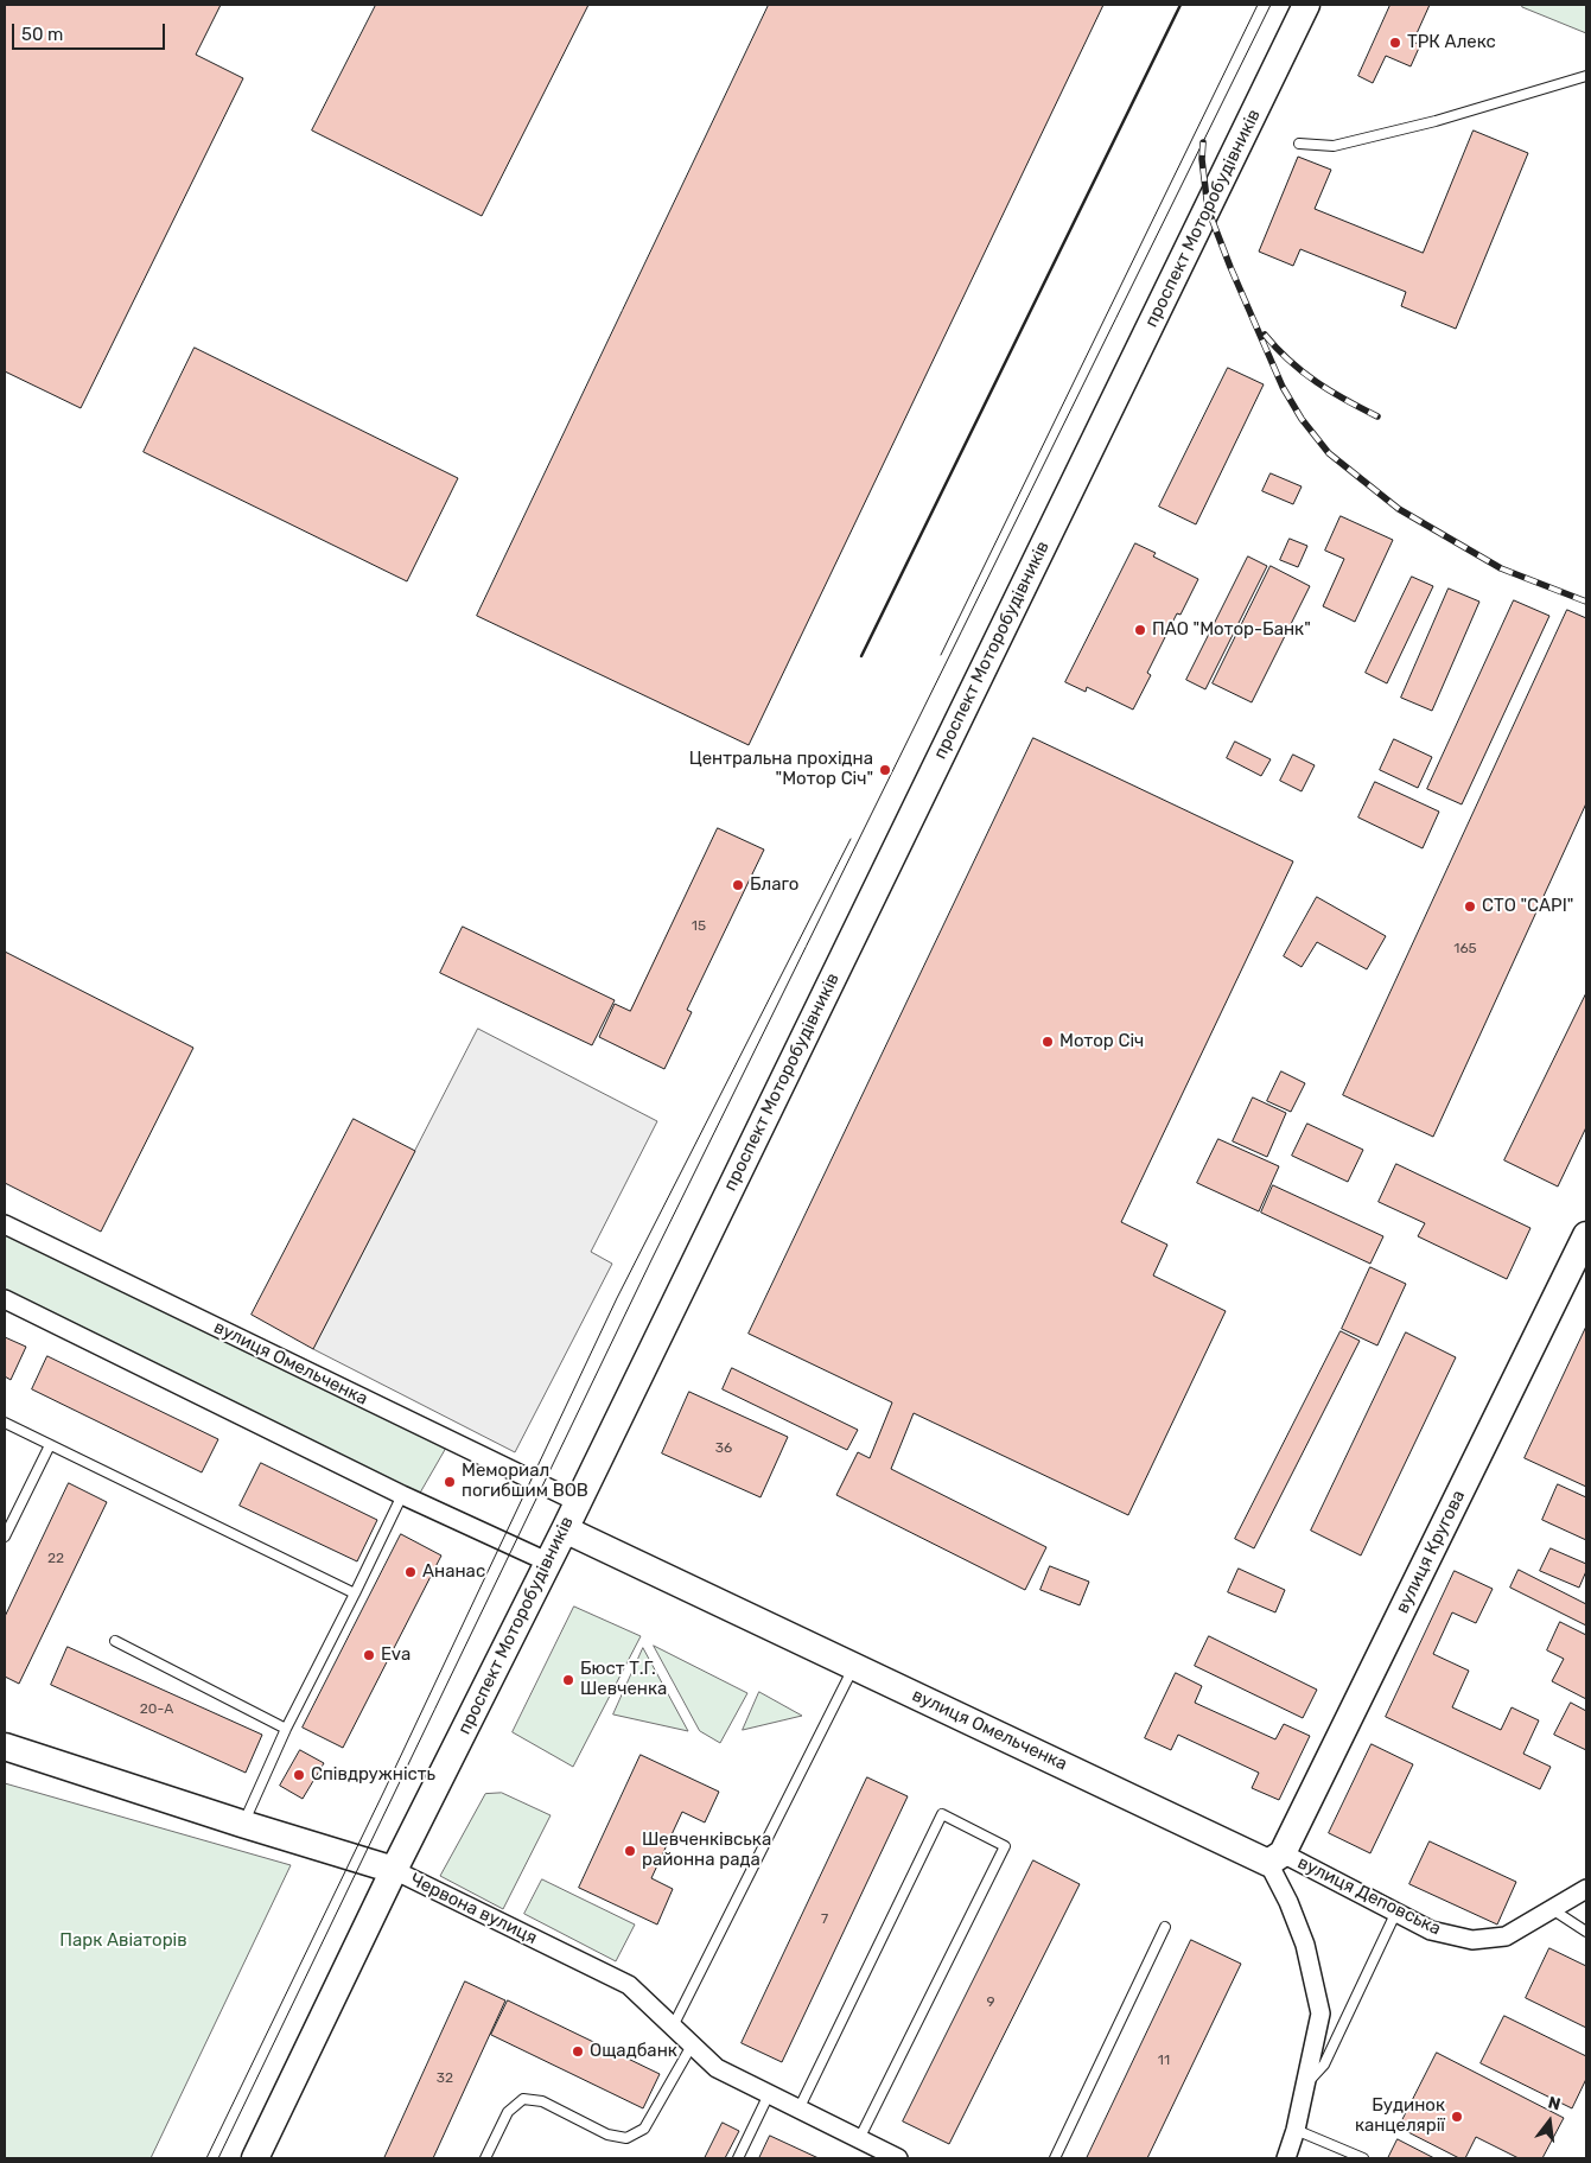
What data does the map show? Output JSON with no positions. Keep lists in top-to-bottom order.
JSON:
{
  "streets": {
    "main road": [
      "проспект Моторобудівників",
      "вулиця Омельченка",
      "вулиця Кругова",
      "Червона вулиця"
    ],
    "street": ["вулиця Деповська"]
  },
  "crossings": [
    ["проспект Моторобудівників", "вулиця Омельченка"],
    ["проспект Моторобудівників", "Червона вулиця"],
    ["вулиця Омельченка", "вулиця Кругова"],
    ["вулиця Омельченка", "вулиця Деповська"],
    ["вулиця Кругова", "вулиця Деповська"]
  ],
  "parks": ["Парк Авіаторів"],
  "places": [
    "ТРК Алекс",
    "ПАО \"Мотор-Банк\"",
    "Центральна прохідна \"Мотор Січ\"",
    "Благо",
    "СТО \"CAPI\"",
    "Мотор Січ",
    "Мемориал погибшим ВОВ",
    "Ананас",
    "Eva",
    "Бюст Т.Г. Шевченка",
    "Співдружність",
    "Шевченківська районна рада",
    "Ощадбанк",
    "Будинок канцелярії"
  ],
  "house_numbers": [
    "15",
    "165",
    "36",
    "22",
    "20-А",
    "7",
    "9",
    "11",
    "32"
  ],
  "scale_bar": "50 m",
  "north": "top"
}
